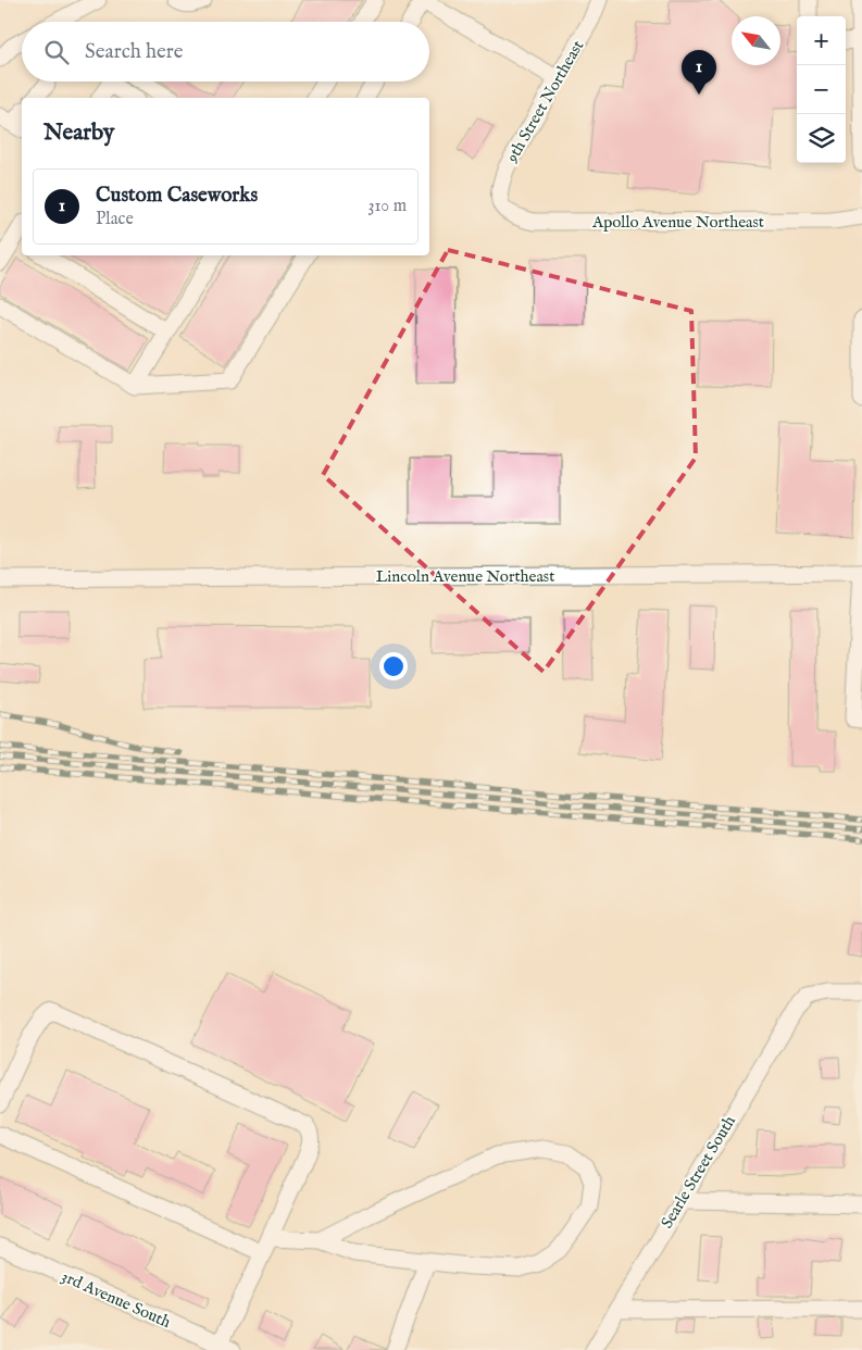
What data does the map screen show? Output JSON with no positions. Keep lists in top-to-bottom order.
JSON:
{
  "streets": {
    "street": [
      "9th Street Northeast",
      "Apollo Avenue Northeast",
      "Lincoln Avenue Northeast",
      "Searle Street South",
      "3rd Avenue South"
    ]
  },
  "crossings": [
    ["9th Street Northeast", "Apollo Avenue Northeast"]
  ],
  "north": "top left",
  "page": {
    "map_buttons": ["+", "−"],
    "search": "Search here",
    "pins": "1",
    "heading": "Nearby",
    "list": [
      {
        "mark": "1",
        "name": "Custom Caseworks",
        "note": "Place",
        "value": "310 m"
      }
    ]
  }
}
